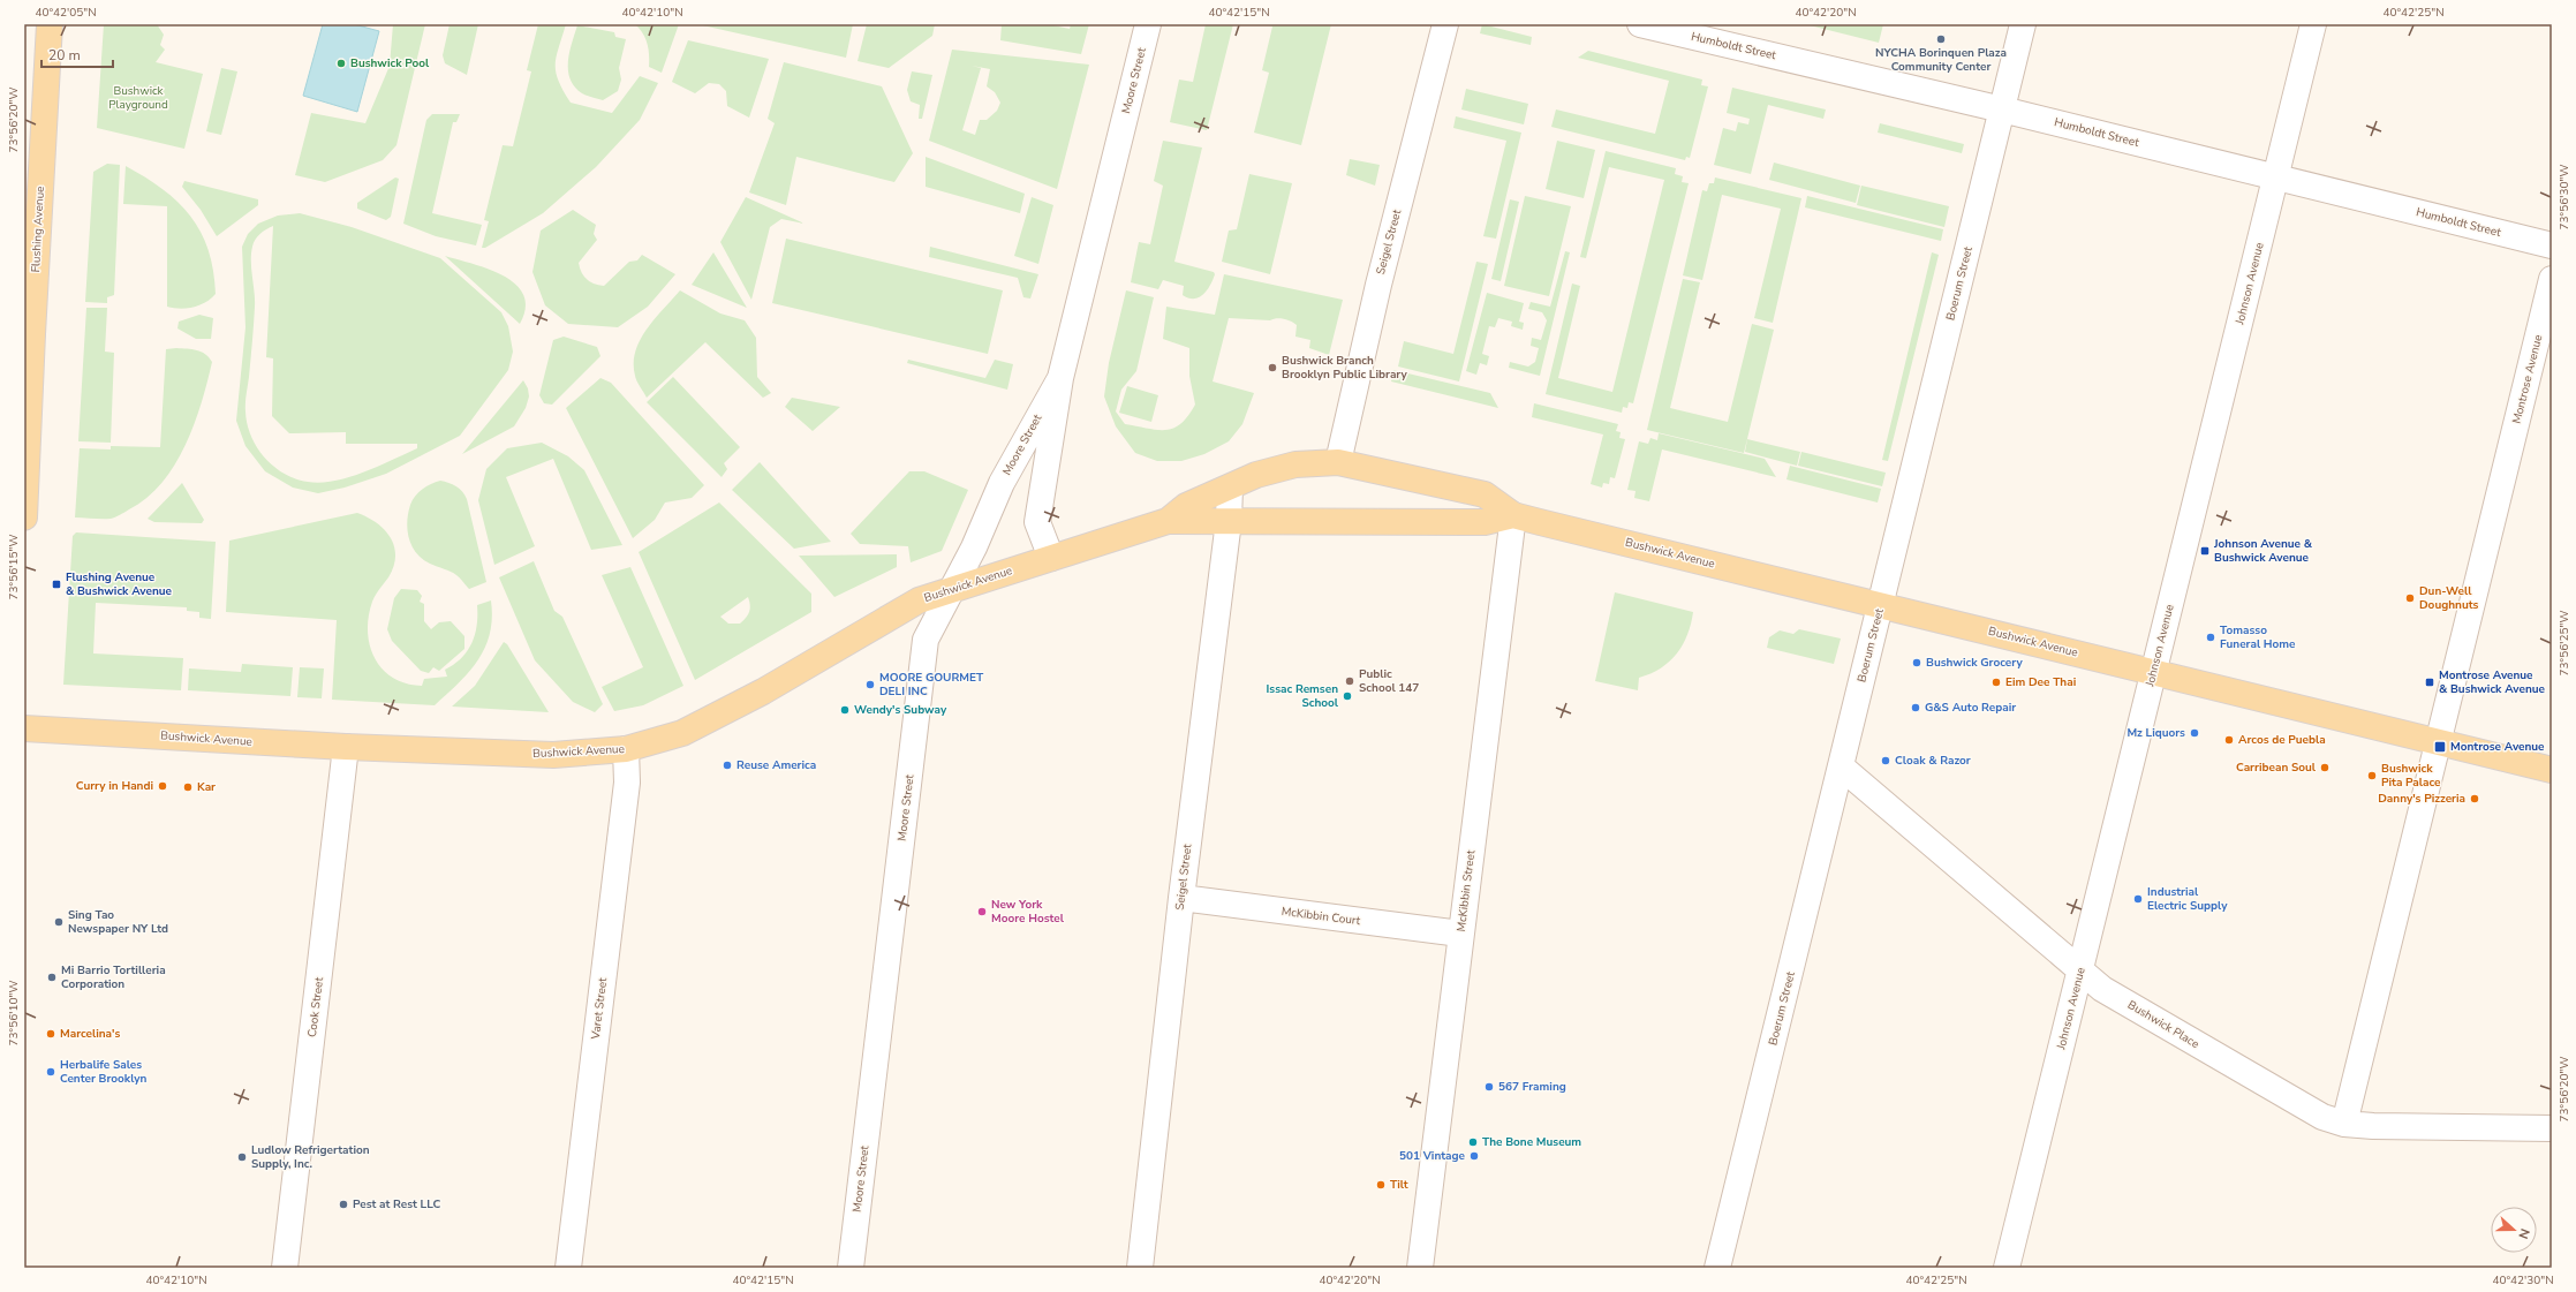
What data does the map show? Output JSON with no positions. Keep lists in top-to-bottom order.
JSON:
{
  "streets": {
    "main road": ["Flushing Avenue", "Bushwick Avenue"],
    "street": [
      "Humboldt Street",
      "Moore Street",
      "Seigel Street",
      "Boerum Street",
      "Johnson Avenue",
      "Montrose Avenue",
      "McKibbin Street",
      "McKibbin Court",
      "Cook Street",
      "Varet Street",
      "Bushwick Place"
    ]
  },
  "crossings": [
    ["Humboldt Street", "Boerum Street"],
    ["Humboldt Street", "Johnson Avenue"],
    ["Moore Street", "Bushwick Avenue"],
    ["Seigel Street", "Bushwick Avenue"],
    ["Seigel Street", "McKibbin Court"],
    ["Boerum Street", "Bushwick Avenue"],
    ["Boerum Street", "Bushwick Place"],
    ["Johnson Avenue", "Bushwick Avenue"],
    ["Johnson Avenue", "Bushwick Place"],
    ["Montrose Avenue", "Bushwick Avenue"],
    ["Montrose Avenue", "Bushwick Place"],
    ["Bushwick Avenue", "McKibbin Street"],
    ["Bushwick Avenue", "Cook Street"],
    ["Bushwick Avenue", "Varet Street"],
    ["McKibbin Street", "McKibbin Court"]
  ],
  "parks": ["Bushwick Playground"],
  "places": {
    "other": [
      "NYCHA Borinquen Plaza Community Center",
      "Bushwick Pool",
      "Bushwick Branch Brooklyn Public Library",
      "Dun-Well Doughnuts",
      "Tomasso Funeral Home",
      "Bushwick Grocery",
      "Public School 147",
      "Eim Dee Thai",
      "MOORE GOURMET DELI INC",
      "Issac Remsen School",
      "G&S Auto Repair",
      "Wendy's Subway",
      "Mz Liquors",
      "Arcos de Puebla",
      "Cloak & Razor",
      "Reuse America",
      "Carribean Soul",
      "Bushwick Pita Palace",
      "Curry in Handi",
      "Kar",
      "Danny's Pizzeria",
      "Industrial Electric Supply",
      "New York Moore Hostel",
      "Sing Tao Newspaper NY Ltd",
      "Mi Barrio Tortilleria Corporation",
      "Marcelina's",
      "Herbalife Sales Center Brooklyn",
      "567 Framing",
      "The Bone Museum",
      "501 Vintage",
      "Ludlow Refrigertation Supply, Inc.",
      "Tilt",
      "Pest at Rest LLC"
    ],
    "transit": [
      "Johnson Avenue & Bushwick Avenue",
      "Flushing Avenue & Bushwick Avenue",
      "Montrose Avenue & Bushwick Avenue",
      "Montrose Avenue"
    ]
  },
  "scale_bar": "20 m",
  "north": "right",
  "coordinates": [
    "40°42'05\"N",
    "40°42'10\"N",
    "40°42'15\"N",
    "40°42'20\"N",
    "40°42'25\"N",
    "73°56'20\"W",
    "73°56'30\"W",
    "73°56'15\"W",
    "73°56'25\"W",
    "73°56'10\"W",
    "40°42'30\"N"
  ]
}
